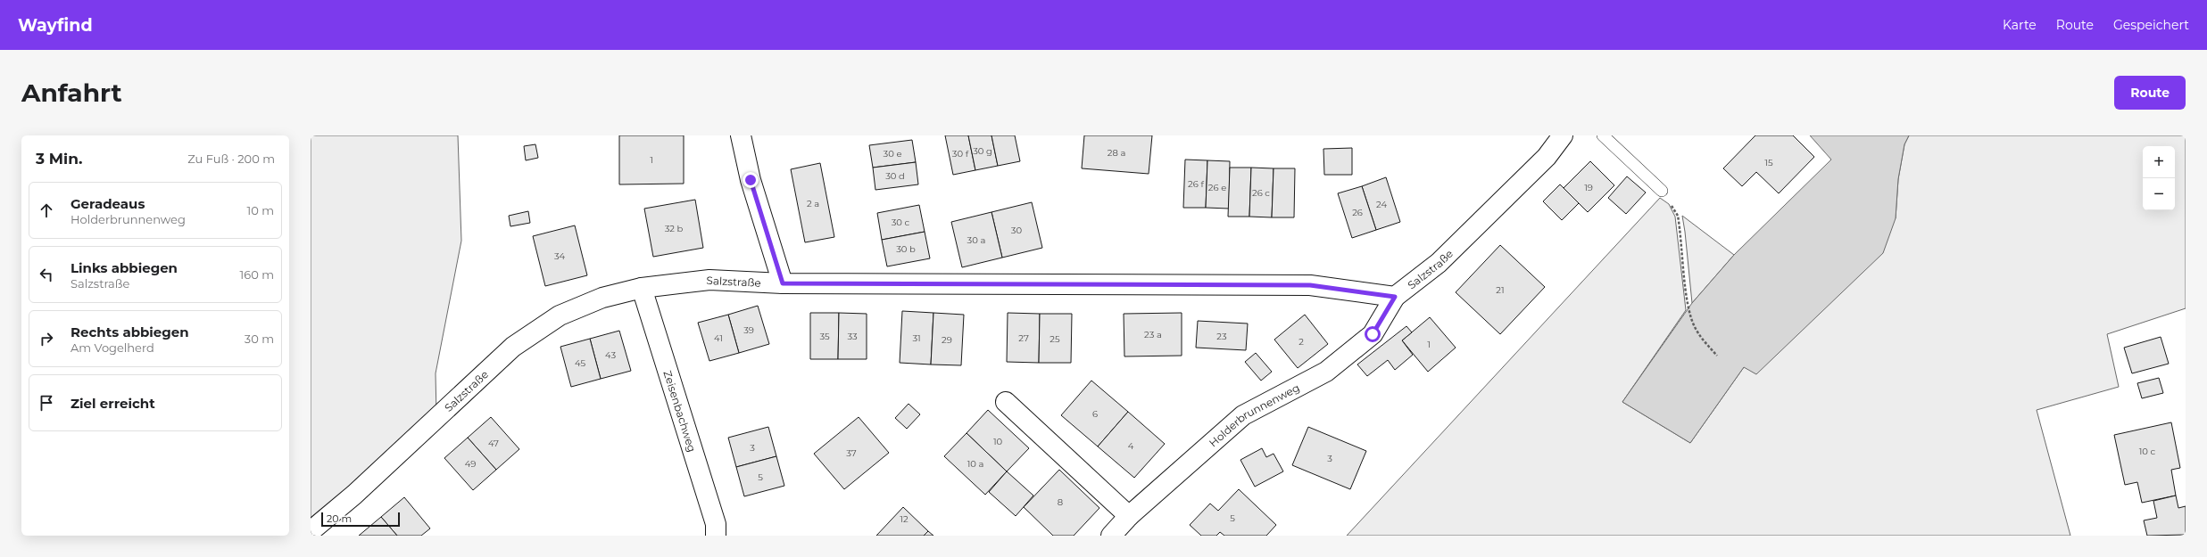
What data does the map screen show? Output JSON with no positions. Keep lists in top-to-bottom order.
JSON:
{
  "streets": {
    "street": ["Salzstraße", "Zeisenbachweg", "Holderbrunnenweg"]
  },
  "crossings": [
    ["Salzstraße", "Zeisenbachweg"],
    ["Salzstraße", "Holderbrunnenweg"]
  ],
  "house_numbers": [
    "30 g",
    "28 a",
    "30 e",
    "30 f",
    "1",
    "15",
    "30 d",
    "26 f",
    "26 e",
    "19",
    "26 c",
    "2 a",
    "24",
    "26",
    "30 c",
    "32 b",
    "30",
    "30 a",
    "30 b",
    "34",
    "21",
    "39",
    "23 a",
    "35",
    "33",
    "23",
    "41",
    "31",
    "27",
    "25",
    "29",
    "2",
    "1",
    "43",
    "45",
    "6",
    "10",
    "47",
    "4",
    "3",
    "10 c",
    "37",
    "3",
    "49",
    "10 a",
    "5",
    "8",
    "5",
    "12"
  ],
  "scale_bar": "20 m",
  "page": {
    "header": "Wayfind",
    "nav": ["Karte", "Route", "Gespeichert"],
    "buttons": "Route",
    "title": "Anfahrt",
    "heading": ["3 Min.", "Zu Fuß · 200 m"],
    "map_buttons": ["+", "−"],
    "list": [
      ["Geradeaus", "Holderbrunnenweg", "10 m"],
      ["Links abbiegen", "Salzstraße", "160 m"],
      ["Rechts abbiegen", "Am Vogelherd", "30 m"],
      "Ziel erreicht"
    ],
    "scale": "20 m"
  }
}
